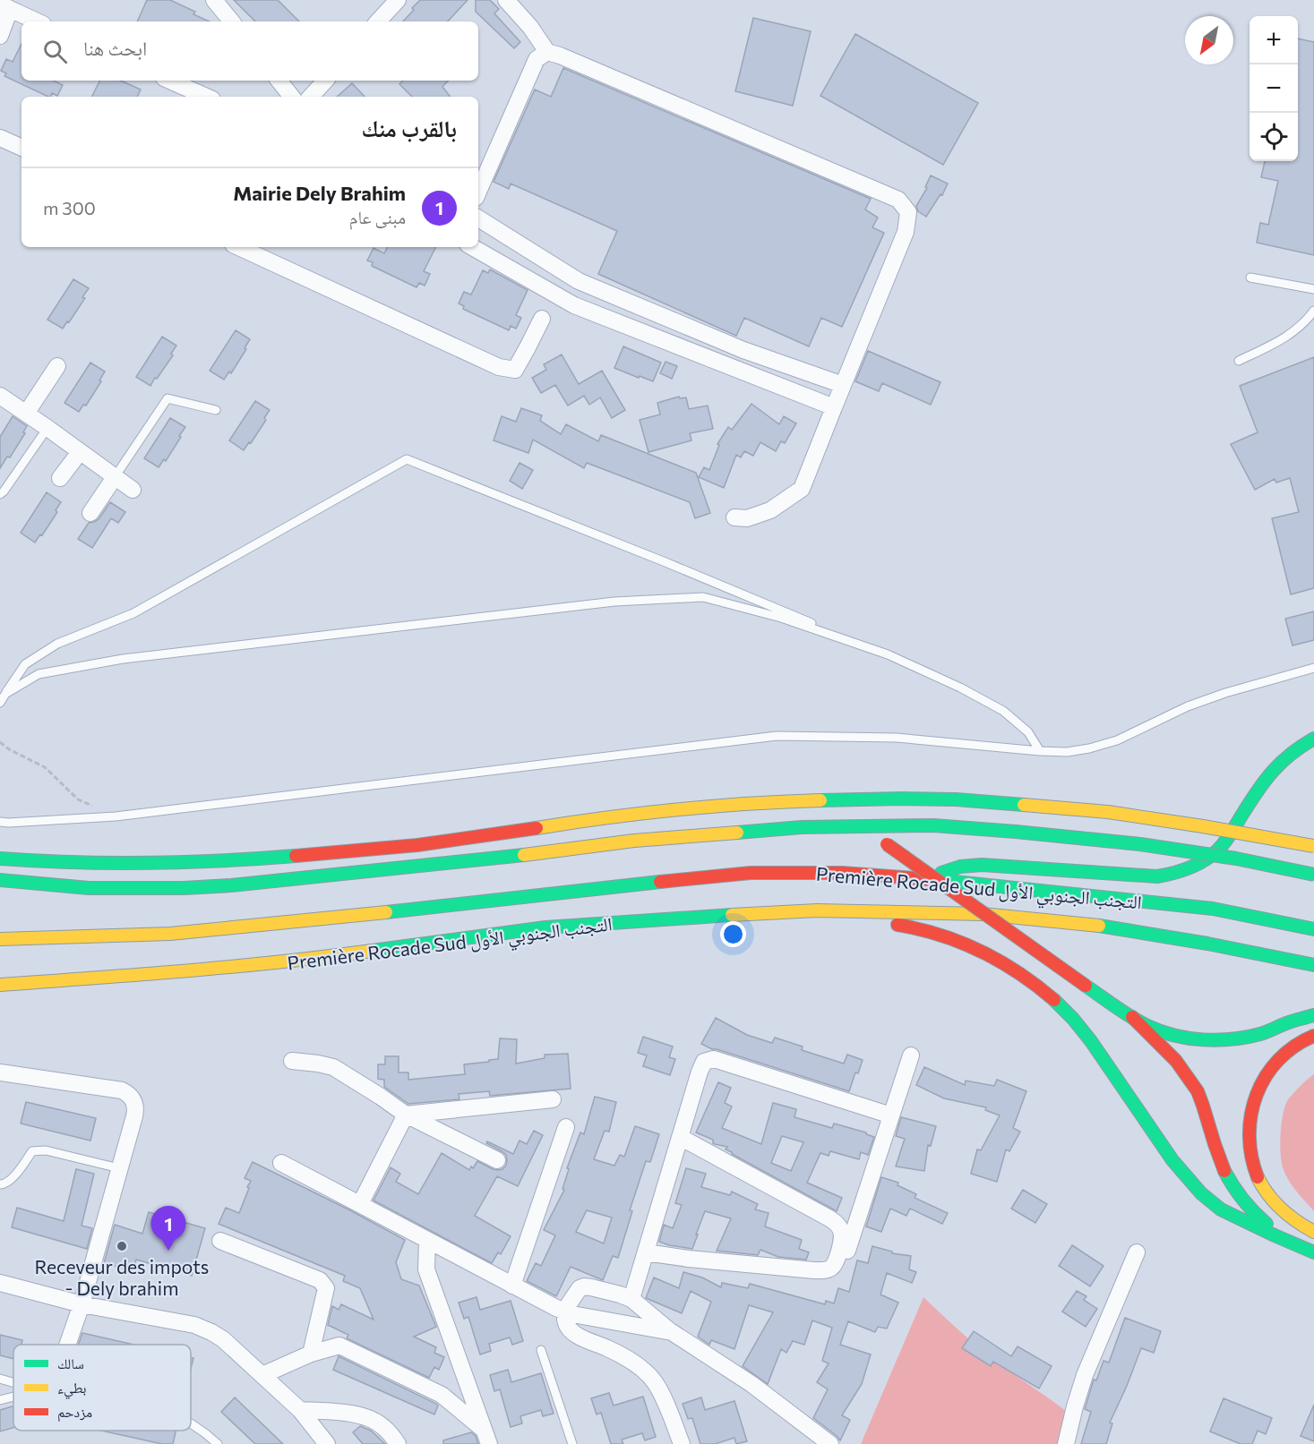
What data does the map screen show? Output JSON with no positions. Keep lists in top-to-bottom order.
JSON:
{
  "streets": {
    "highway": ["Première Rocade Sud التجنب الجنوبي الأول"]
  },
  "places": ["Receveur des impots - Dely brahim"],
  "legend": ["سالك", "بطيء", "مزدحم"],
  "north": "bottom left",
  "page": {
    "map_buttons": ["+", "−"],
    "search": "ابحث هنا",
    "heading": "بالقرب منك",
    "list": [
      {
        "mark": "1",
        "name": "Mairie Dely Brahim",
        "note": "مبنى عام",
        "value": "300 m"
      }
    ],
    "pins": "1"
  }
}
